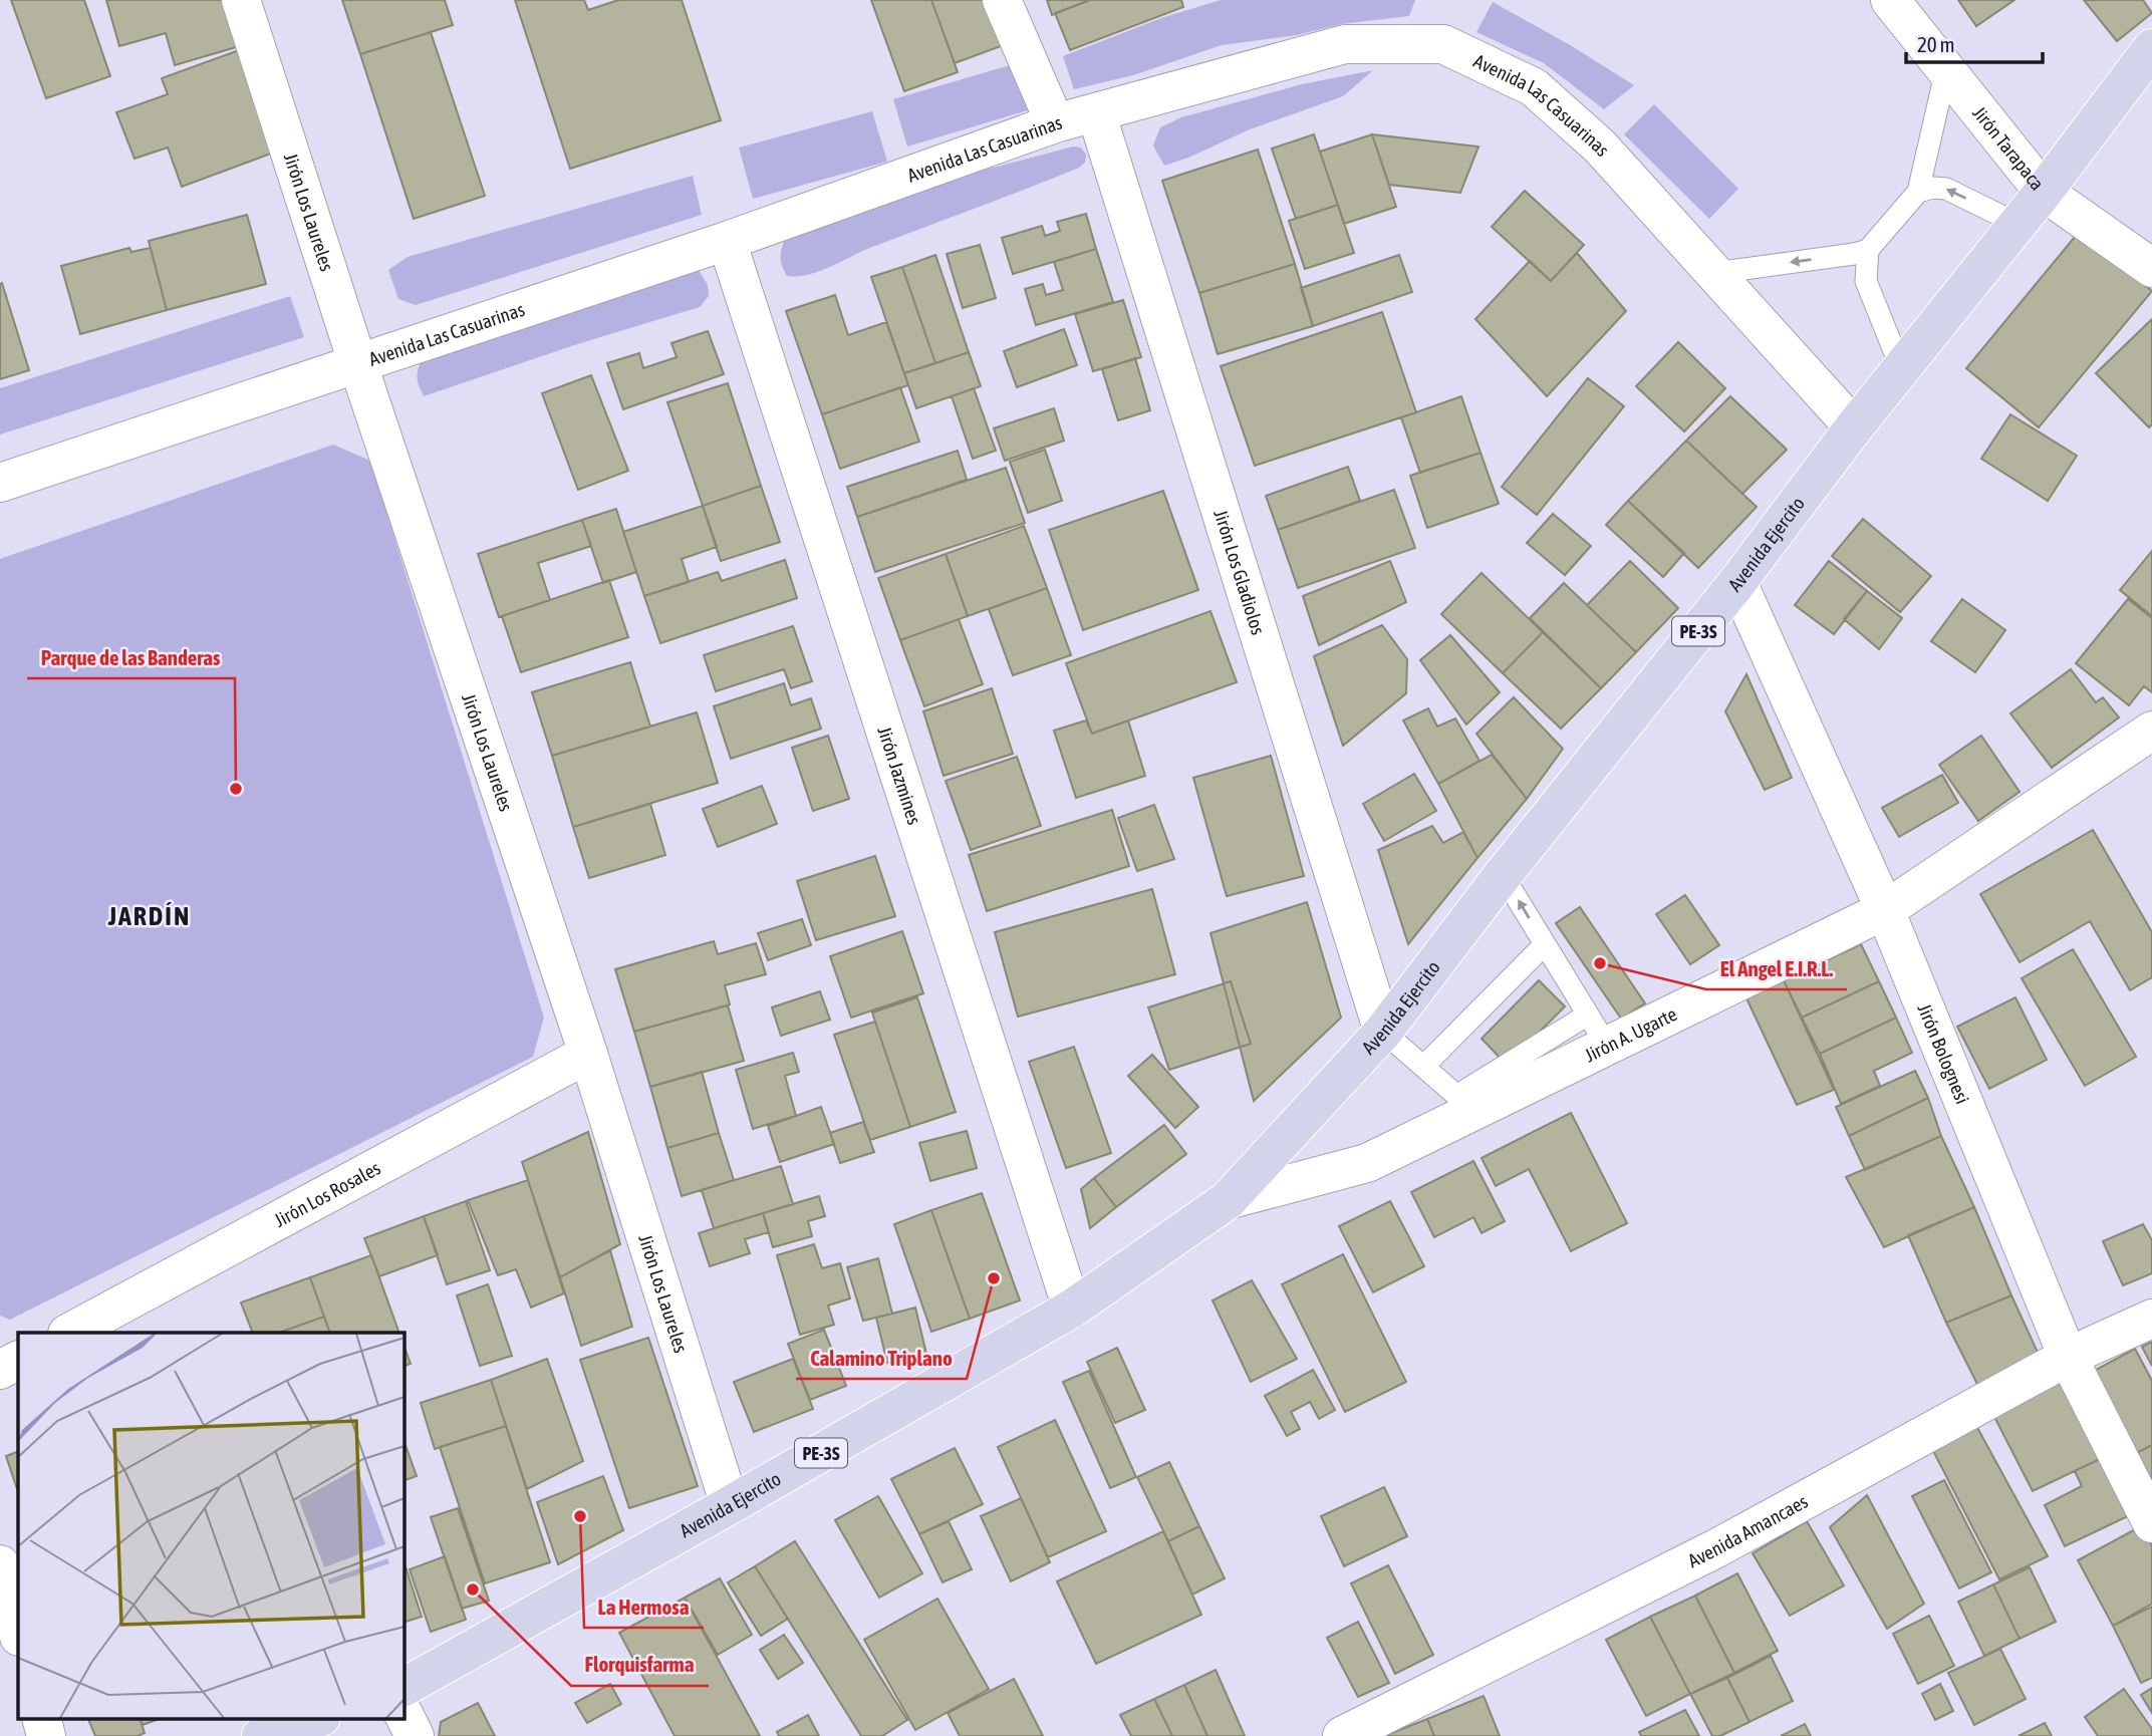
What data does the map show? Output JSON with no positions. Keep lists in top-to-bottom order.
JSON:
{
  "streets": {
    "highway": ["Avenida Ejercito", "PE-3S"],
    "street": [
      "Avenida Las Casuarinas",
      "Jirón Tarapaca",
      "Jirón Los Laureles",
      "Jirón Los Gladiolos",
      "Jirón Jazmines",
      "Jirón A. Ugarte",
      "Jirón Bolognesi",
      "Jirón Los Rosales",
      "Avenida Amancaes"
    ]
  },
  "crossings": [
    ["Avenida Las Casuarinas", "Jirón Los Laureles"],
    ["Avenida Las Casuarinas", "Avenida Ejercito"],
    ["Avenida Las Casuarinas", "Jirón Los Gladiolos"],
    ["Avenida Las Casuarinas", "Jirón Jazmines"],
    ["Jirón Tarapaca", "Avenida Ejercito"],
    ["Jirón Los Laureles", "Avenida Ejercito"],
    ["Jirón Los Laureles", "Jirón Los Rosales"],
    ["Avenida Ejercito", "Jirón Los Gladiolos"],
    ["Avenida Ejercito", "Jirón Jazmines"],
    ["Avenida Ejercito", "Jirón A. Ugarte"],
    ["Avenida Ejercito", "Jirón Bolognesi"],
    ["Jirón A. Ugarte", "Jirón Bolognesi"],
    ["Jirón Bolognesi", "Avenida Amancaes"]
  ],
  "districts": ["JARDÍN"],
  "places": [
    "Parque de las Banderas",
    "El Angel E.I.R.L.",
    "Calamino Triplano",
    "La Hermosa",
    "Florquisfarma"
  ],
  "scale_bar": "20 m"
}
